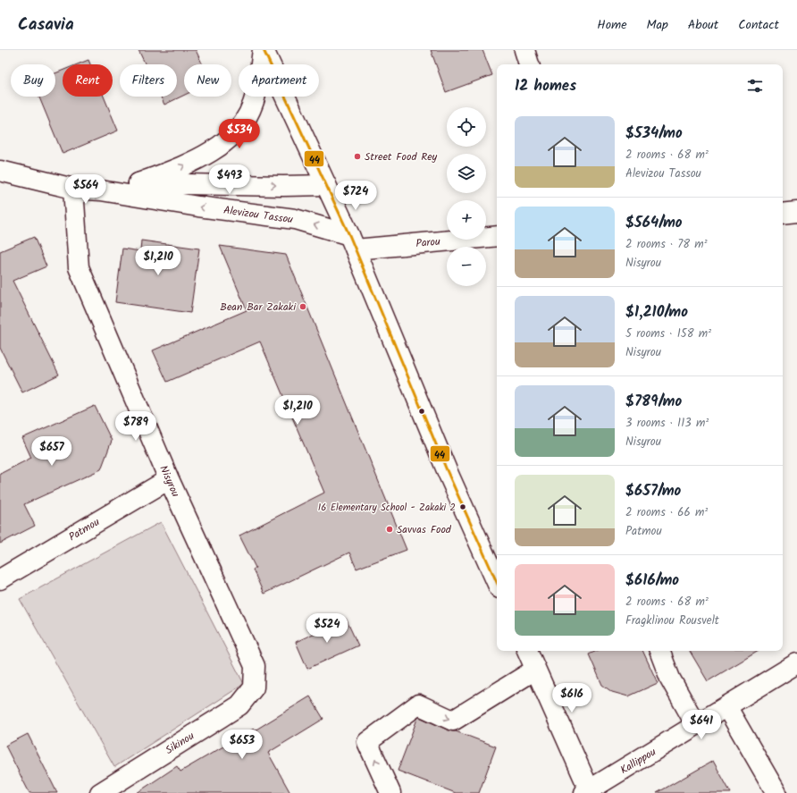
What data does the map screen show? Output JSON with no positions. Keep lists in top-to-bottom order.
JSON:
{
  "streets": {
    "street": [
      "Alevizou Tassou",
      "Parou",
      "Nisyrou",
      "Patmou",
      "Sikinou",
      "Kallippou"
    ]
  },
  "crossings": [
    ["Alevizou Tassou", "Parou"],
    ["Alevizou Tassou", "Nisyrou"],
    ["Nisyrou", "Patmou"],
    ["Nisyrou", "Sikinou"]
  ],
  "places": [
    "Street Food Rey",
    "Bean Bar Zakaki",
    "16 Elementary School - Zakaki 2",
    "Savvas Food"
  ],
  "lines": ["transit line 44"],
  "page": {
    "header": "Casavia",
    "nav": [
      "Home",
      "Map",
      "About",
      "Contact"
    ],
    "chip": [
      "Buy",
      "Rent",
      "Filters",
      "New",
      "Apartment"
    ],
    "heading": "12 homes",
    "map_buttons": ["+", "−"],
    "list": [
      {
        "name": "$534/mo",
        "note": "2 rooms · 68 m² · Alevizou Tassou"
      },
      {
        "name": "$564/mo",
        "note": "2 rooms · 78 m² · Nisyrou"
      },
      {
        "name": "$1,210/mo",
        "note": "5 rooms · 158 m² · Nisyrou"
      },
      {
        "name": "$789/mo",
        "note": "3 rooms · 113 m² · Nisyrou"
      },
      {
        "name": "$657/mo",
        "note": "2 rooms · 66 m² · Patmou"
      },
      {
        "name": "$616/mo",
        "note": "2 rooms · 68 m² · Fragklinou Rousvelt"
      }
    ],
    "price": [
      "$534",
      "$493",
      "$564",
      "$724",
      "$1,210",
      "$1,210",
      "$789",
      "$657",
      "$524",
      "$616",
      "$641",
      "$653"
    ]
  }
}
